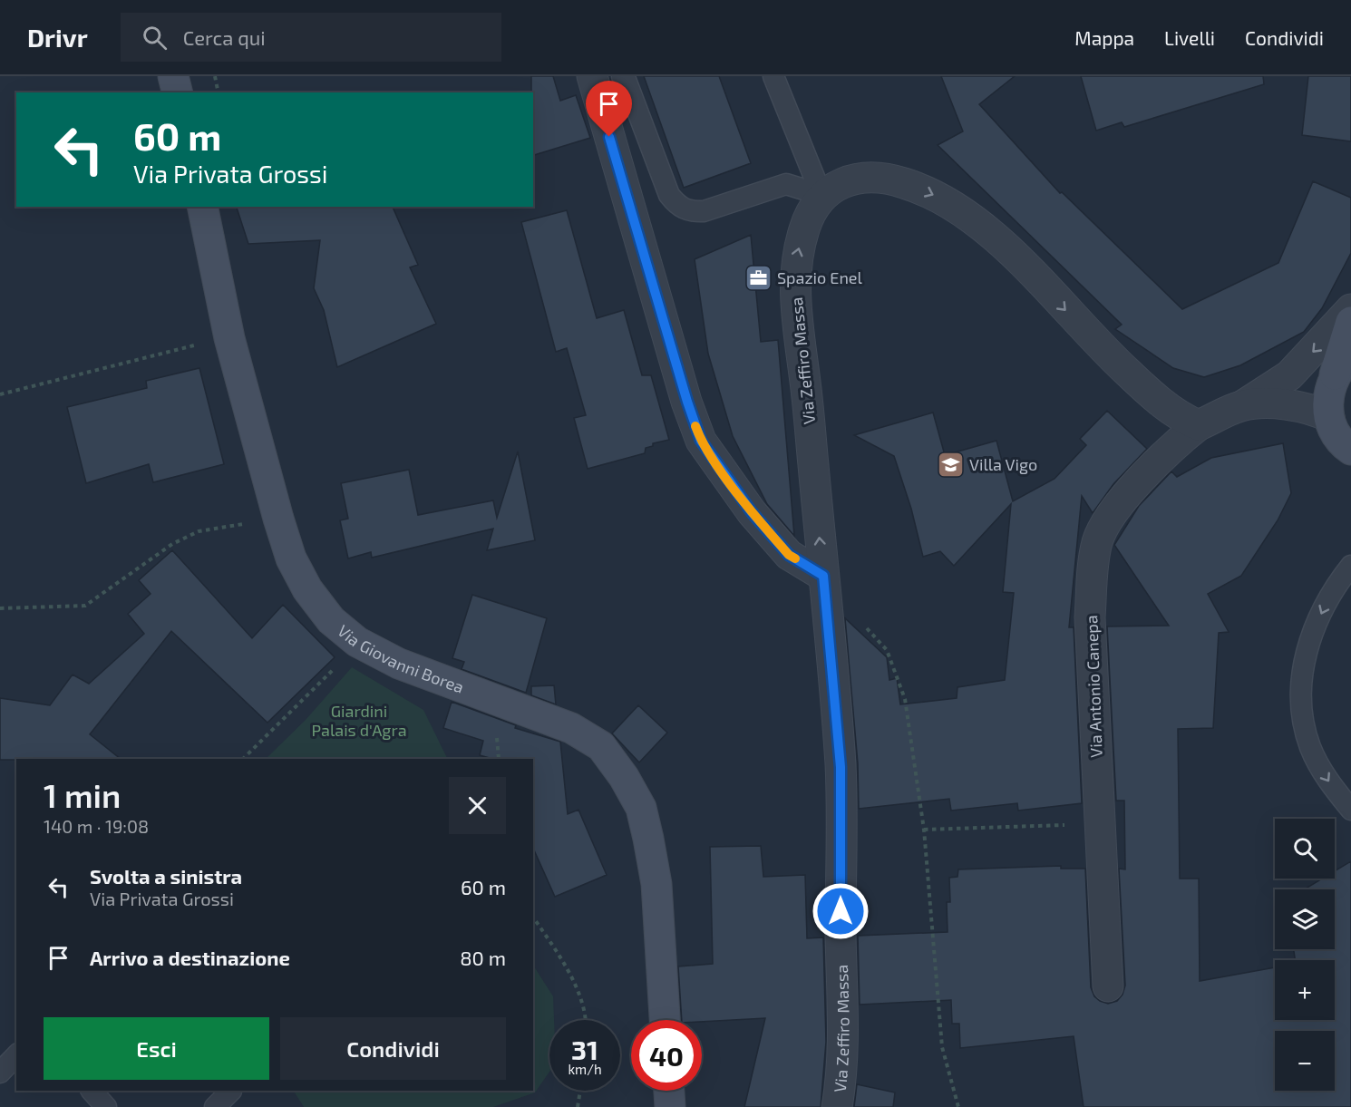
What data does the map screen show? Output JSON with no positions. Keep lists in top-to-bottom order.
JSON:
{
  "streets": {
    "main road": ["Via Giovanni Borea"],
    "street": ["Via Zeffiro Massa", "Via Antonio Canepa"]
  },
  "one_way": ["Via Zeffiro Massa"],
  "parks": ["Giardini Palais d'Agra"],
  "places": {
    "office": ["Spazio Enel"],
    "school or university": ["Villa Vigo"]
  },
  "page": {
    "header": "Drivr",
    "search": "Cerca qui",
    "nav": ["Mappa", "Livelli", "Condividi"],
    "turn": ["60 m", "Via Privata Grossi"],
    "heading": ["1 min", "140 m · 19:08"],
    "map_buttons": ["+", "−"],
    "list": [
      {
        "name": "Svolta a sinistra",
        "note": "Via Privata Grossi",
        "value": "60 m"
      },
      {
        "name": "Arrivo a destinazione",
        "value": "80 m"
      }
    ],
    "buttons": ["Esci", "Condividi"],
    "speed": "31 km/h",
    "limit": "40"
  }
}
